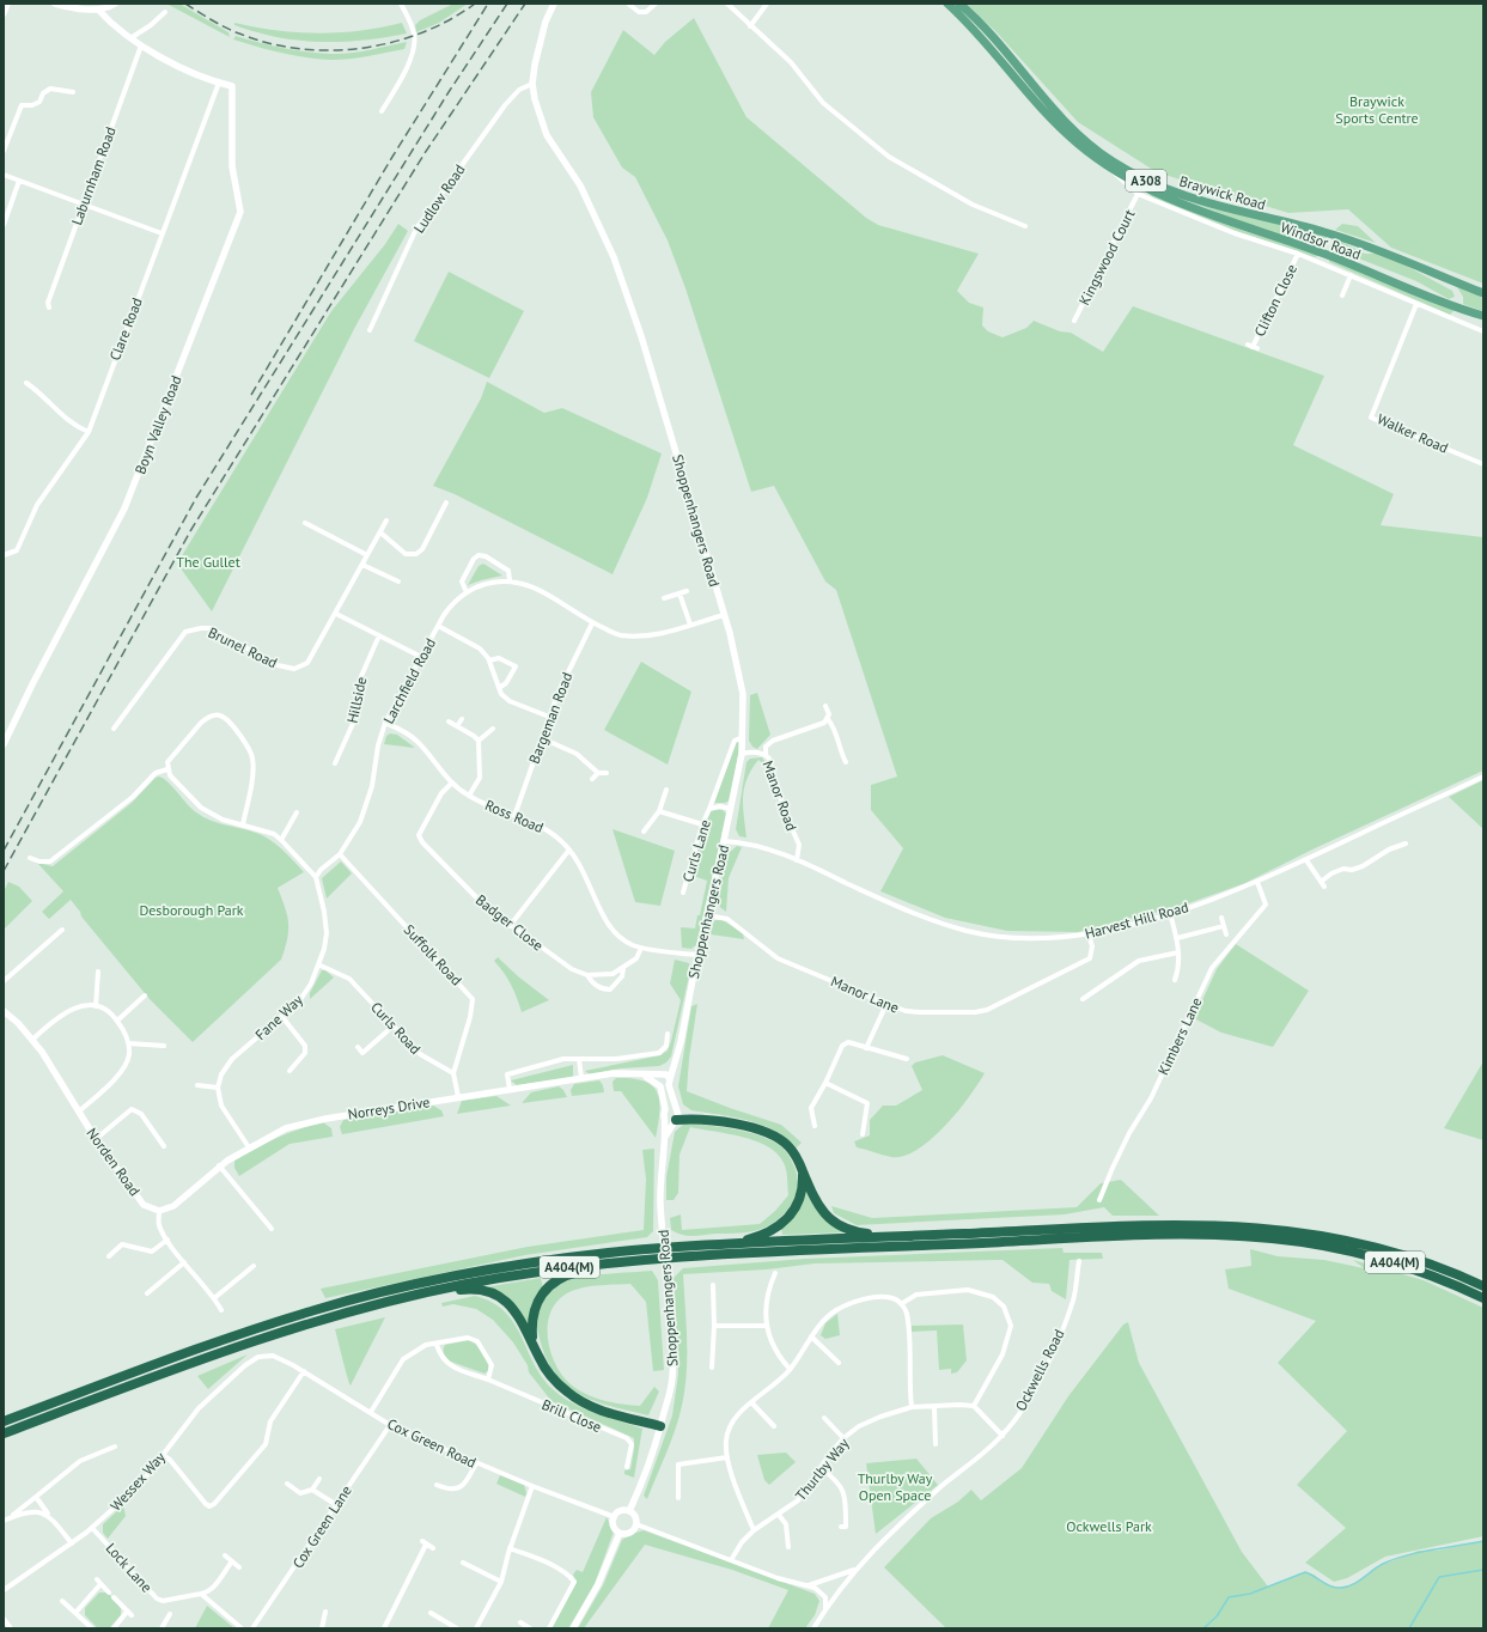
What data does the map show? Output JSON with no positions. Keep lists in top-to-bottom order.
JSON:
{
  "streets": {
    "highway": ["A404(M)"],
    "main road": ["A308", "Braywick Road", "Windsor Road"],
    "street": [
      "Laburnham Road",
      "Ludlow Road",
      "Kingswood Court",
      "Clifton Close",
      "Clare Road",
      "Boyn Valley Road",
      "Walker Road",
      "Shoppenhangers Road",
      "Brunel Road",
      "Larchfield Road",
      "Hillside",
      "Bargeman Road",
      "Manor Road",
      "Ross Road",
      "Curls Lane",
      "Harvest Hill Road",
      "Badger Close",
      "Suffolk Road",
      "Manor Lane",
      "Fane Way",
      "Curls Road",
      "Kimbers Lane",
      "Norreys Drive",
      "Norden Road",
      "Ockwells Road",
      "Brill Close",
      "Cox Green Road",
      "Thurlby Way",
      "Wessex Way",
      "Cox Green Lane",
      "Lock Lane"
    ]
  },
  "crossings": [
    ["Braywick Road", "Windsor Road"],
    ["Braywick Road", "Kingswood Court"],
    ["Braywick Road", "Clifton Close"],
    ["Braywick Road", "Walker Road"],
    ["Ludlow Road", "Shoppenhangers Road"],
    ["Clare Road", "Boyn Valley Road"],
    ["Shoppenhangers Road", "Larchfield Road"],
    ["Shoppenhangers Road", "Manor Road"],
    ["Shoppenhangers Road", "Ross Road"],
    ["Shoppenhangers Road", "Curls Lane"],
    ["Shoppenhangers Road", "Harvest Hill Road"],
    ["Shoppenhangers Road", "Manor Lane"],
    ["Shoppenhangers Road", "Norreys Drive"],
    ["Shoppenhangers Road", "A404(M)"],
    ["Shoppenhangers Road", "Cox Green Road"],
    ["Larchfield Road", "Bargeman Road"],
    ["Larchfield Road", "Ross Road"],
    ["Larchfield Road", "Suffolk Road"],
    ["Larchfield Road", "Fane Way"],
    ["Bargeman Road", "Ross Road"],
    ["Manor Road", "Harvest Hill Road"],
    ["Ross Road", "Badger Close"],
    ["Harvest Hill Road", "Manor Lane"],
    ["Harvest Hill Road", "Kimbers Lane"],
    ["Suffolk Road", "Curls Road"],
    ["Fane Way", "Curls Road"],
    ["Norreys Drive", "Norden Road"],
    ["Cox Green Road", "Wessex Way"],
    ["Cox Green Road", "Cox Green Lane"],
    ["Wessex Way", "Lock Lane"]
  ],
  "parks": [
    "Braywick Sports Centre",
    "The Gullet",
    "Desborough Park",
    "Thurlby Way Open Space",
    "Ockwells Park"
  ]
}
